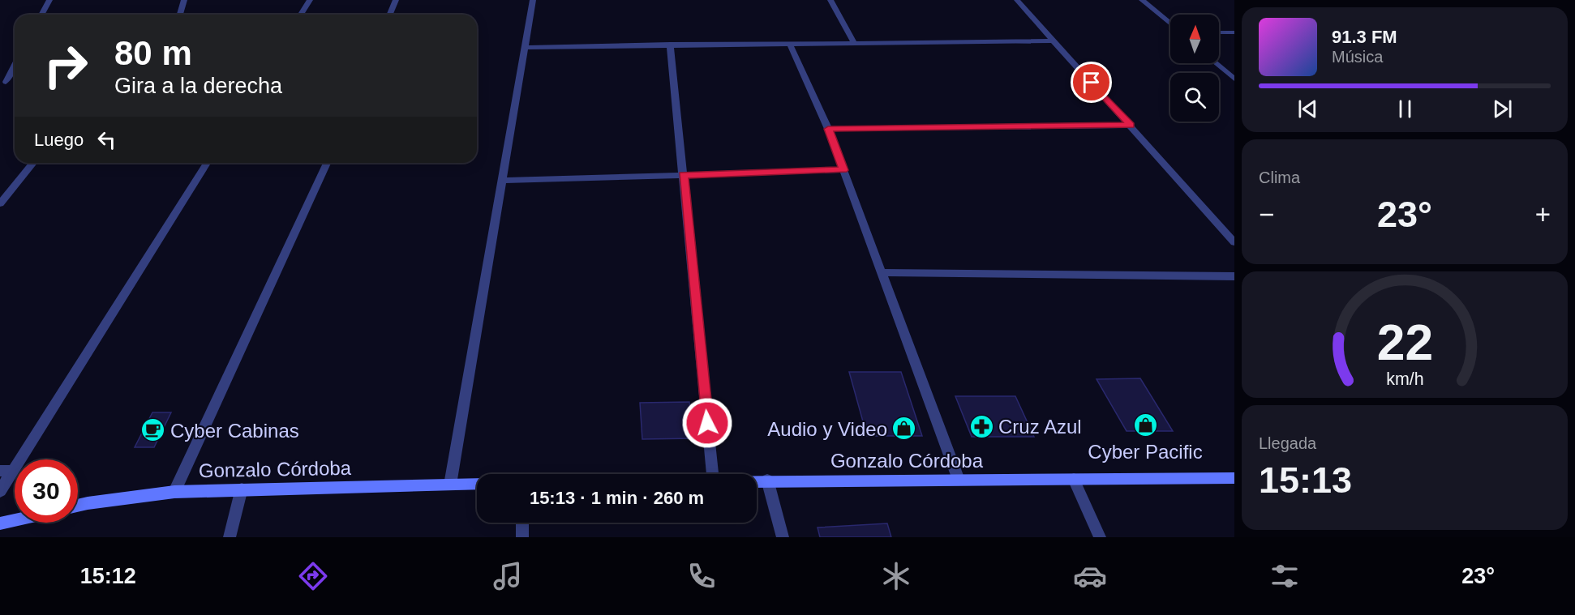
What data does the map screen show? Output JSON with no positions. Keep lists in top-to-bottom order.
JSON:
{
  "streets": {
    "street": ["Gonzalo Córdoba"]
  },
  "places": {
    "shop": ["Cyber Pacific", "Audio y Video"],
    "pharmacy": ["Cruz Azul"],
    "cafe": ["Cyber Cabinas"]
  },
  "north": "top",
  "page": {
    "turn": ["80 m", "Gira a la derecha"],
    "song": ["91.3 FM", "Música"],
    "then": "Luego",
    "tile": [
      "Clima",
      ["Llegada", "15:13"]
    ],
    "heat": ["−", "23°", "+"],
    "limit": "30",
    "trip": "15:13 · 1 min · 260 m",
    "tabs": ["15:12", "23°"],
    "gauge": ["22", "km/h"]
  }
}
